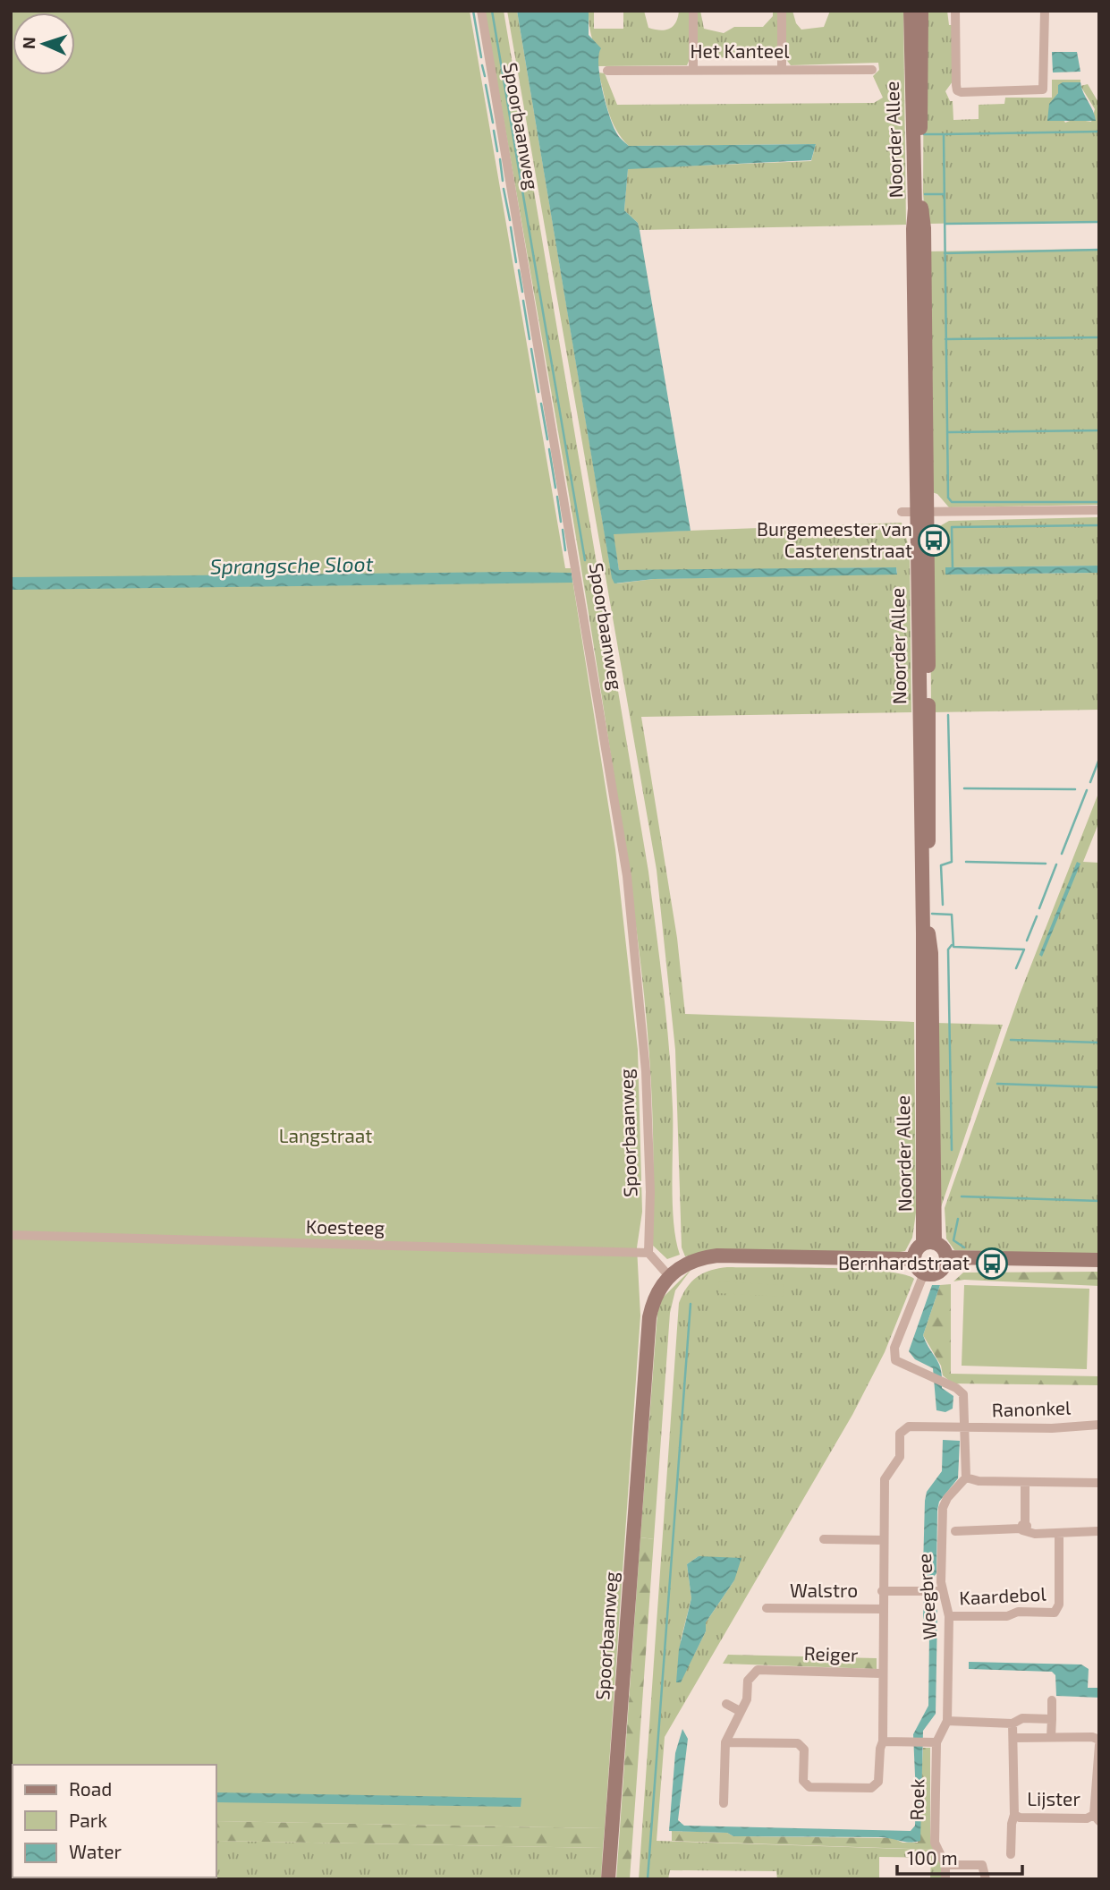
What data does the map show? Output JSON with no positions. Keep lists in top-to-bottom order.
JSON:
{
  "streets": {
    "street": [
      "Het Kanteel",
      "Spoorbaanweg",
      "Noorder Allee",
      "Koesteeg",
      "Ranonkel",
      "Walstro",
      "Weegbree",
      "Kaardebol",
      "Reiger",
      "Roek",
      "Lijster"
    ]
  },
  "crossings": [
    ["Spoorbaanweg", "Noorder Allee"],
    ["Spoorbaanweg", "Koesteeg"],
    ["Ranonkel", "Walstro"],
    ["Walstro", "Reiger"],
    ["Weegbree", "Kaardebol"],
    ["Weegbree", "Roek"]
  ],
  "water": ["Sprangsche Sloot"],
  "parks": ["Langstraat"],
  "places": {
    "bus stop": ["Burgemeester van Casterenstraat", "Bernhardstraat"]
  },
  "legend": ["Road", "Park", "Water"],
  "scale_bar": "100 m",
  "north": "left"
}
